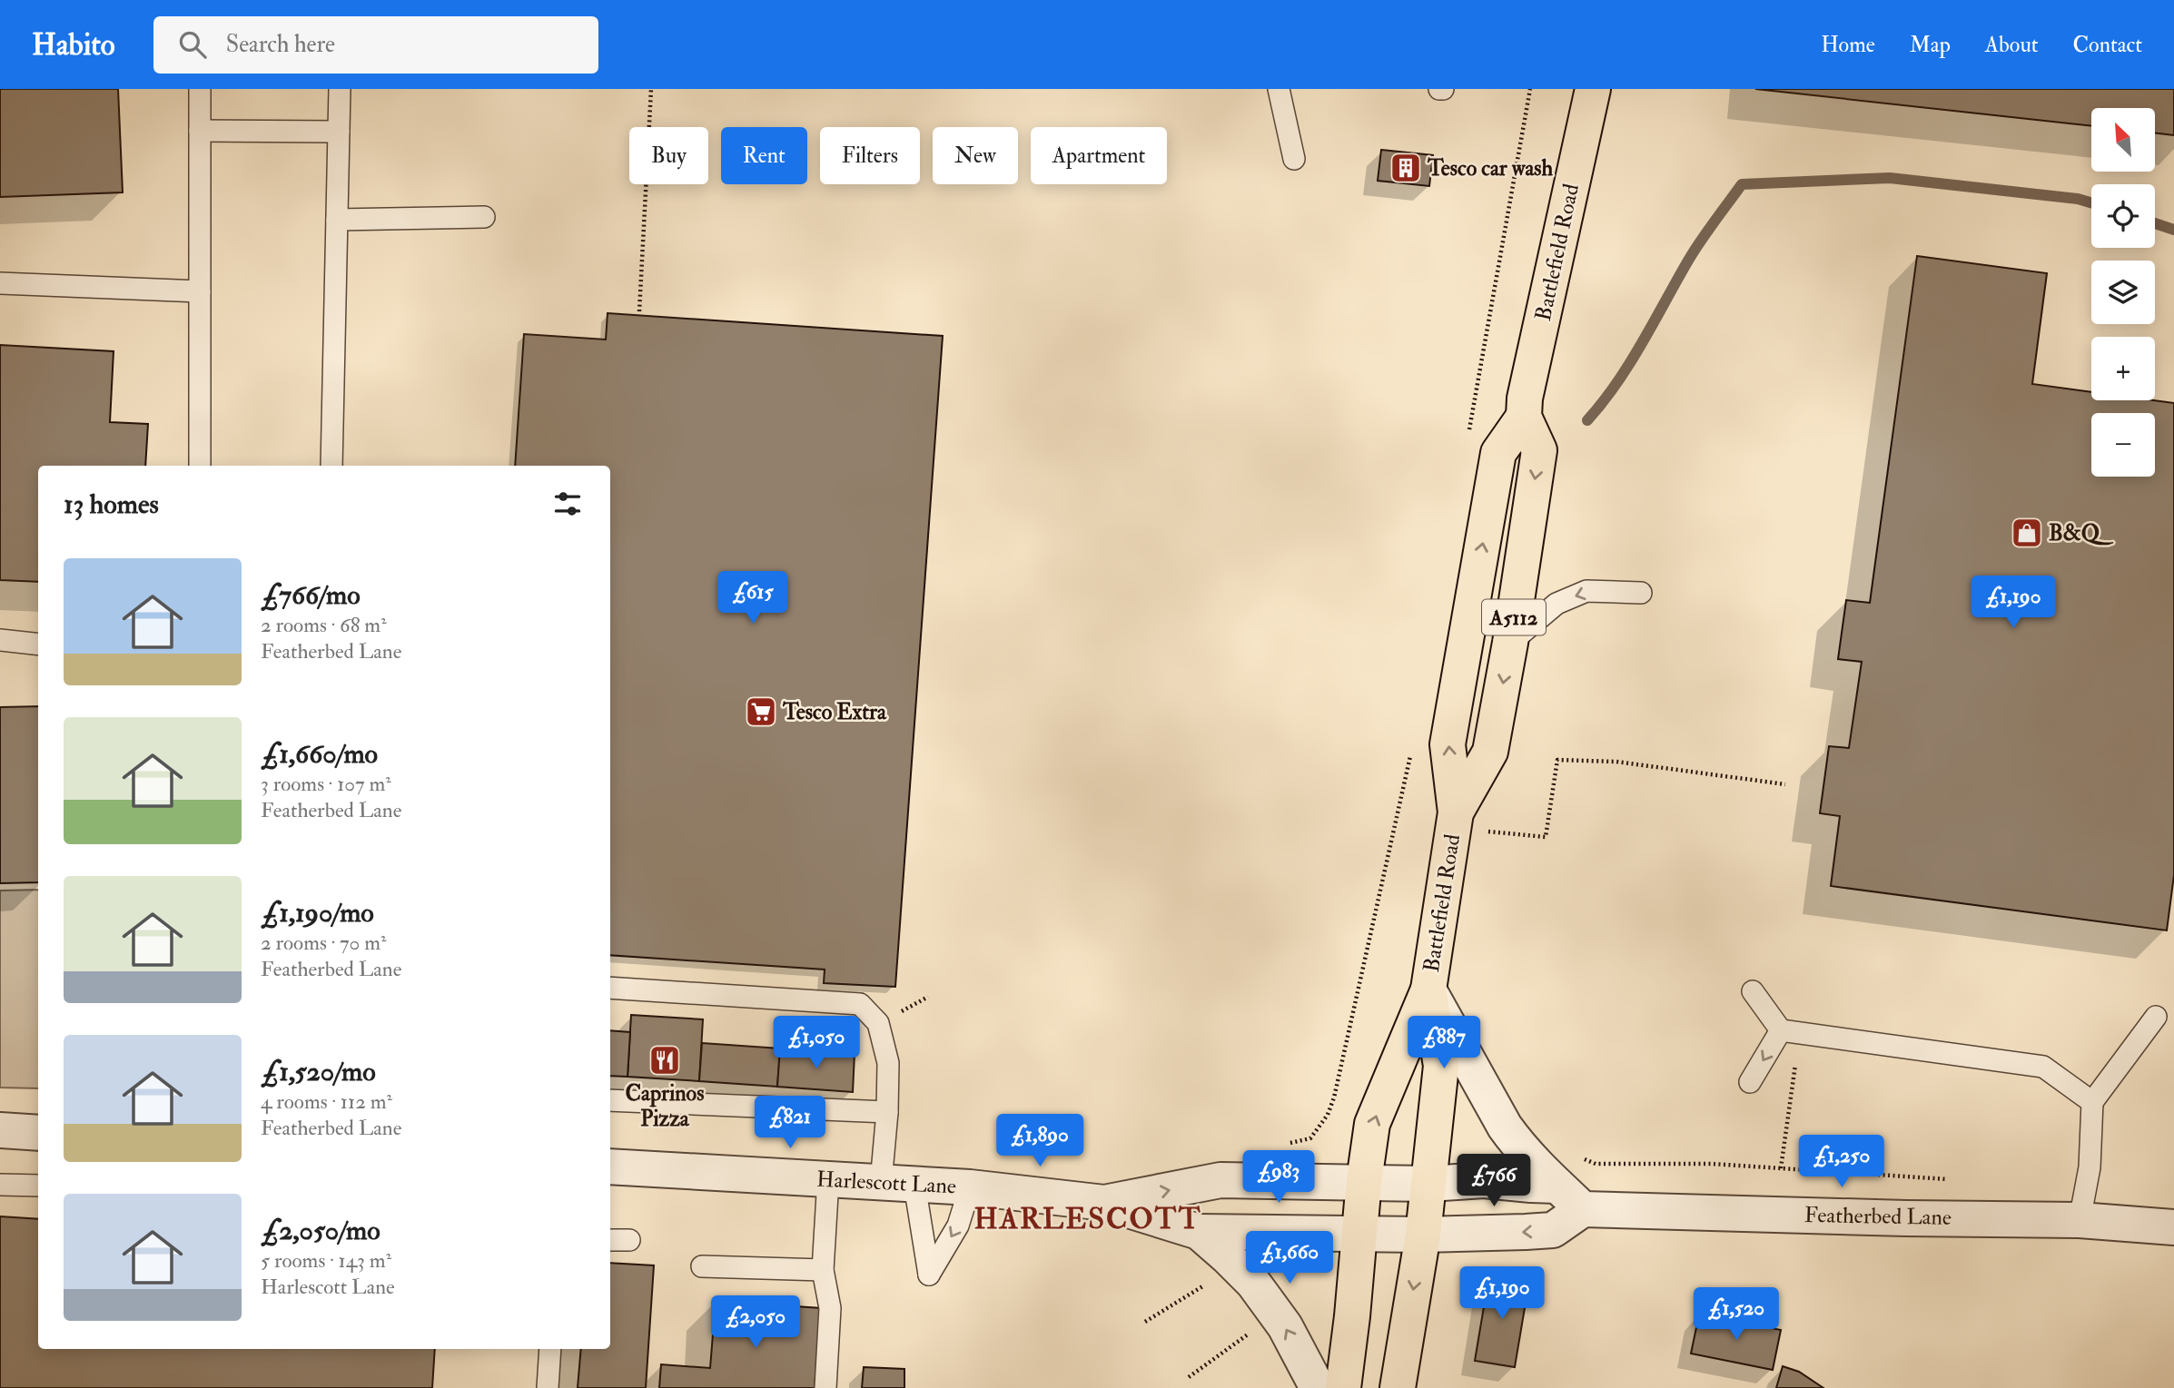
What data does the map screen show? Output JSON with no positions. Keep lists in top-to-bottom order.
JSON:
{
  "streets": {
    "main road": ["Battlefield Road", "A5112"],
    "street": ["Harlescott Lane", "Featherbed Lane"]
  },
  "crossings": [
    ["Battlefield Road", "A5112"],
    ["Battlefield Road", "Harlescott Lane"],
    ["A5112", "Harlescott Lane"]
  ],
  "districts": ["HARLESCOTT"],
  "places": {
    "building": ["Tesco car wash"],
    "shop": ["B&Q"],
    "supermarket": ["Tesco Extra"],
    "restaurant": ["Caprinos Pizza"]
  },
  "north": "top left",
  "page": {
    "header": "Habito",
    "search": "Search here",
    "nav": [
      "Home",
      "Map",
      "About",
      "Contact"
    ],
    "map_buttons": ["+", "−"],
    "chip": [
      "Buy",
      "Rent",
      "Filters",
      "New",
      "Apartment"
    ],
    "heading": "13 homes",
    "list": [
      {
        "name": "£766/mo",
        "note": "2 rooms · 68 m² · Featherbed Lane"
      },
      {
        "name": "£1,660/mo",
        "note": "3 rooms · 107 m² · Featherbed Lane"
      },
      {
        "name": "£1,190/mo",
        "note": "2 rooms · 70 m² · Featherbed Lane"
      },
      {
        "name": "£1,520/mo",
        "note": "4 rooms · 112 m² · Featherbed Lane"
      },
      {
        "name": "£2,050/mo",
        "note": "5 rooms · 143 m² · Harlescott Lane"
      }
    ],
    "price": [
      "£615",
      "£1,190",
      "£1,050",
      "£887",
      "£821",
      "£1,890",
      "£1,250",
      "£983",
      "£766",
      "£1,660",
      "£1,190",
      "£1,520",
      "£2,050"
    ]
  }
}
